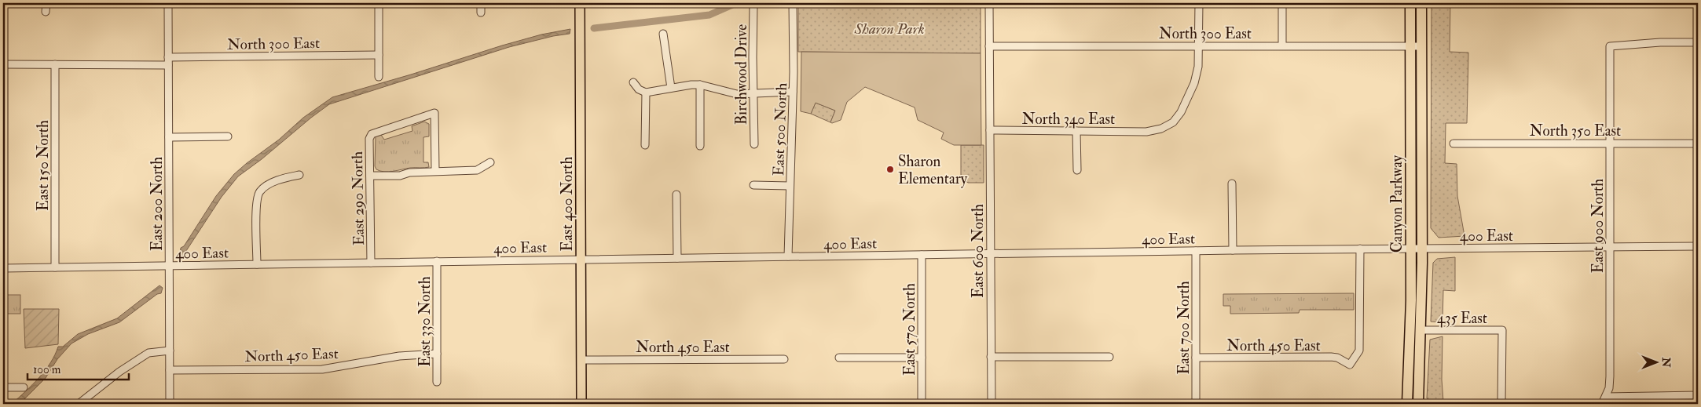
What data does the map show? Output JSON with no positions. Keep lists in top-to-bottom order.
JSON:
{
  "streets": {
    "highway": ["Canyon Parkway"],
    "main road": ["East 400 North"],
    "street": [
      "North 300 East",
      "Birchwood Drive",
      "North 340 East",
      "East 500 North",
      "North 350 East",
      "East 150 North",
      "East 290 North",
      "East 200 North",
      "East 900 North",
      "400 East",
      "East 600 North",
      "435 East",
      "East 330 North",
      "East 700 North",
      "East 570 North",
      "North 450 East"
    ]
  },
  "crossings": [
    ["North 300 East", "North 340 East"],
    ["North 300 East", "East 200 North"],
    ["North 300 East", "Canyon Parkway"],
    ["North 300 East", "East 600 North"],
    ["North 340 East", "East 600 North"],
    ["East 500 North", "400 East"],
    ["North 350 East", "East 900 North"],
    ["East 150 North", "400 East"],
    ["East 290 North", "400 East"],
    ["East 200 North", "400 East"],
    ["East 200 North", "North 450 East"],
    ["East 400 North", "400 East"],
    ["East 400 North", "North 450 East"],
    ["Canyon Parkway", "400 East"],
    ["Canyon Parkway", "435 East"],
    ["East 900 North", "400 East"],
    ["400 East", "East 600 North"],
    ["400 East", "East 330 North"],
    ["400 East", "East 700 North"],
    ["400 East", "East 570 North"],
    ["400 East", "North 450 East"],
    ["East 330 North", "North 450 East"],
    ["East 700 North", "North 450 East"]
  ],
  "parks": ["Sharon Park"],
  "places": ["Sharon Elementary"],
  "scale_bar": "100 m",
  "north": "right"
}
